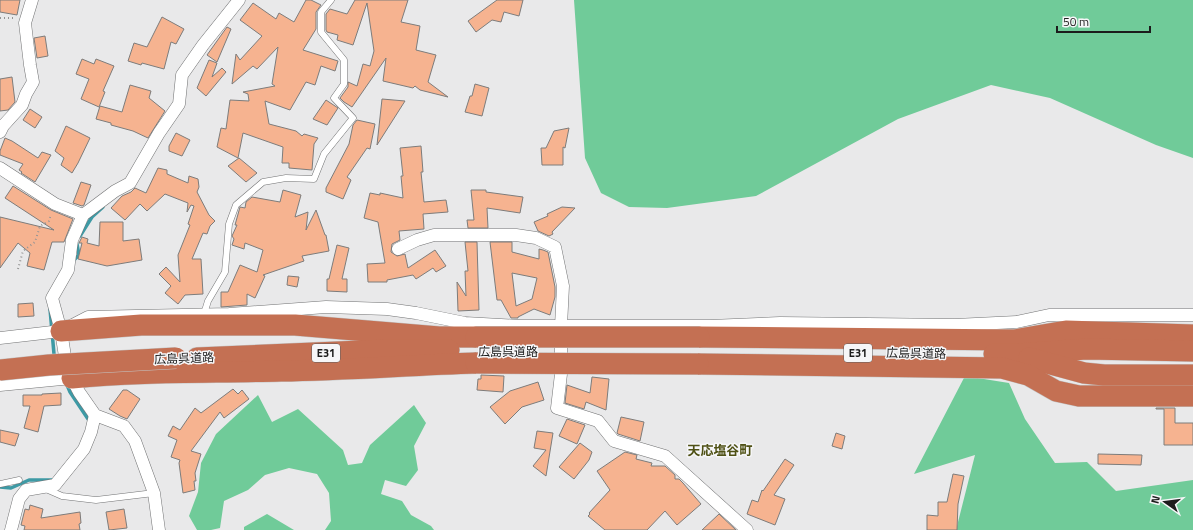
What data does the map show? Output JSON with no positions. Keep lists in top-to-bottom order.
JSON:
{
  "streets": {
    "highway": ["広島呉道路", "E31"]
  },
  "districts": ["天応塩谷町"],
  "scale_bar": "50 m",
  "north": "left"
}
